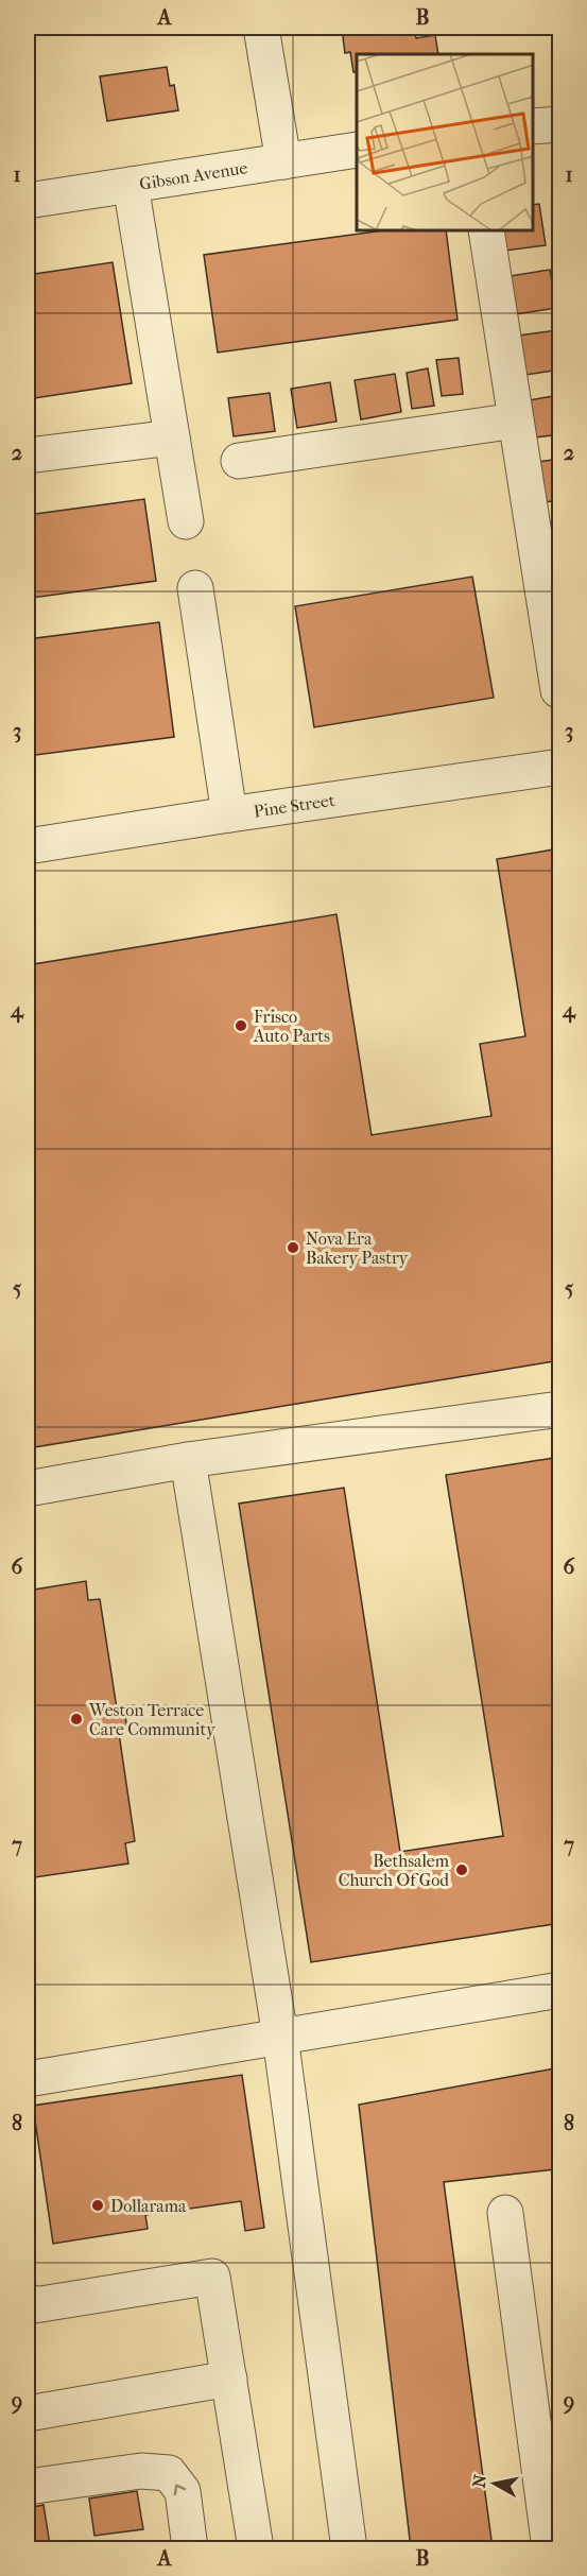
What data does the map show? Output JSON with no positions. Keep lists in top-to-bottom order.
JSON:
{
  "streets": {
    "street": ["Gibson Avenue", "Pine Street"]
  },
  "places": [
    "Frisco Auto Parts",
    "Nova Era Bakery Pastry",
    "Weston Terrace Care Community",
    "Bethsalem Church Of God",
    "Dollarama"
  ],
  "north": "left",
  "grid": {
    "columns": ["A", "B"],
    "rows": [
      "1",
      "2",
      "3",
      "4",
      "5",
      "6",
      "7",
      "8",
      "9"
    ]
  }
}
